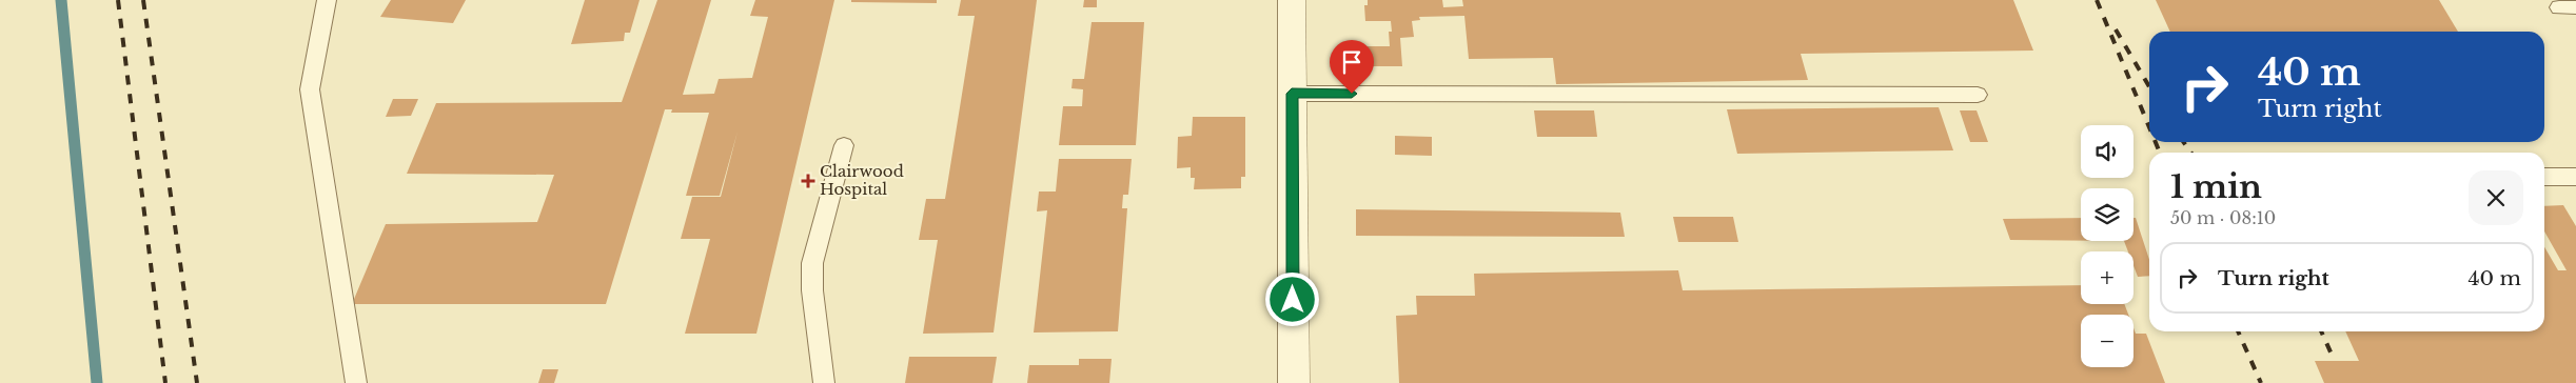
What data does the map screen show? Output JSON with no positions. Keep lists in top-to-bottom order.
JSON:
{
  "places": {
    "health": ["Clairwood Hospital"]
  },
  "page": {
    "turn": ["40 m", "Turn right"],
    "map_buttons": ["+", "−"],
    "heading": ["1 min", "50 m · 08:10"],
    "list": [
      {
        "name": "Turn right",
        "value": "40 m"
      }
    ]
  }
}
